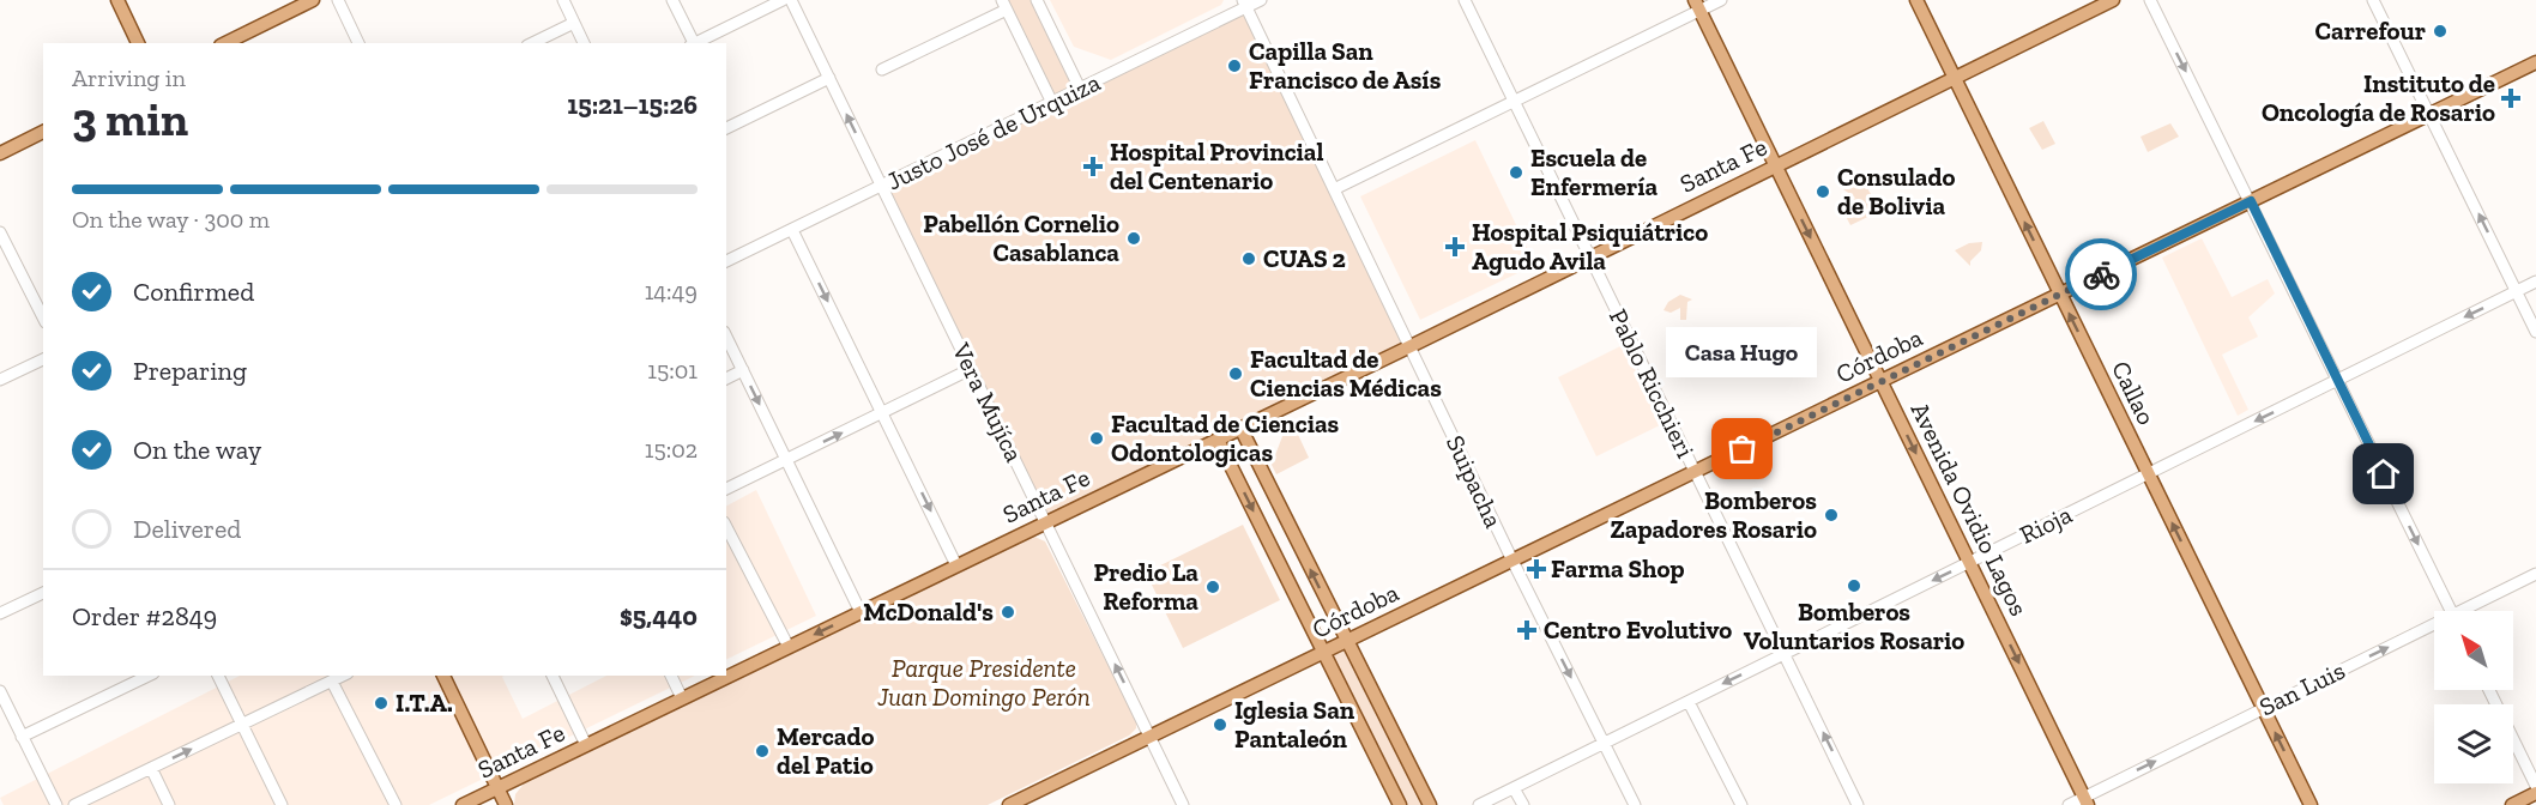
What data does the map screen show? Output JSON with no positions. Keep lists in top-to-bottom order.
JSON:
{
  "streets": {
    "main road": [
      "Santa Fe",
      "Córdoba",
      "Callao",
      "Avenida Ovidio Lagos"
    ],
    "street": [
      "Justo José de Urquiza",
      "Pablo Ricchieri",
      "Vera Mujíca",
      "Suipacha",
      "Rioja",
      "San Luis"
    ]
  },
  "crossings": [
    ["Justo José de Urquiza", "Vera Mujíca"],
    ["Justo José de Urquiza", "Suipacha"],
    ["Santa Fe", "Pablo Ricchieri"],
    ["Santa Fe", "Callao"],
    ["Santa Fe", "Vera Mujíca"],
    ["Santa Fe", "Suipacha"],
    ["Santa Fe", "Avenida Ovidio Lagos"],
    ["Córdoba", "Pablo Ricchieri"],
    ["Córdoba", "Callao"],
    ["Córdoba", "Vera Mujíca"],
    ["Córdoba", "Suipacha"],
    ["Córdoba", "Avenida Ovidio Lagos"],
    ["Pablo Ricchieri", "Rioja"],
    ["Callao", "Rioja"],
    ["Callao", "San Luis"],
    ["Suipacha", "Rioja"],
    ["Avenida Ovidio Lagos", "Rioja"],
    ["Avenida Ovidio Lagos", "San Luis"]
  ],
  "one_way": [
    "Callao",
    "Vera Mujíca",
    "Avenida Ovidio Lagos",
    "Rioja",
    "San Luis"
  ],
  "parks": ["Parque Presidente Juan Domingo Perón"],
  "places": {
    "other": [
      "Carrefour",
      "Capilla San Francisco de Asís",
      "Escuela de Enfermería",
      "Consulado de Bolivia",
      "Pabellón Cornelio Casablanca",
      "CUAS 2",
      "Facultad de Ciencias Médicas",
      "Facultad de Ciencias Odontologicas",
      "Casa Hugo",
      "Bomberos Zapadores Rosario",
      "Bomberos Voluntarios Rosario",
      "Predio La Reforma",
      "McDonald's",
      "I.T.A.",
      "Iglesia San Pantaleón",
      "Mercado del Patio"
    ],
    "health": [
      "Instituto de Oncología de Rosario",
      "Hospital Provincial del Centenario",
      "Hospital Psiquiátrico Agudo Avila",
      "Farma Shop",
      "Centro Evolutivo"
    ]
  },
  "north": "top left",
  "page": {
    "heading": ["3 min", "Arriving in", "15:21–15:26"],
    "panel": ["Order #2849", "$5,440"],
    "bar": "On the way · 300 m",
    "list": [
      ["Confirmed", "14:49"],
      ["Preparing", "15:01"],
      ["On the way", "15:02"],
      "Delivered"
    ],
    "bubble": "Casa Hugo"
  }
}
